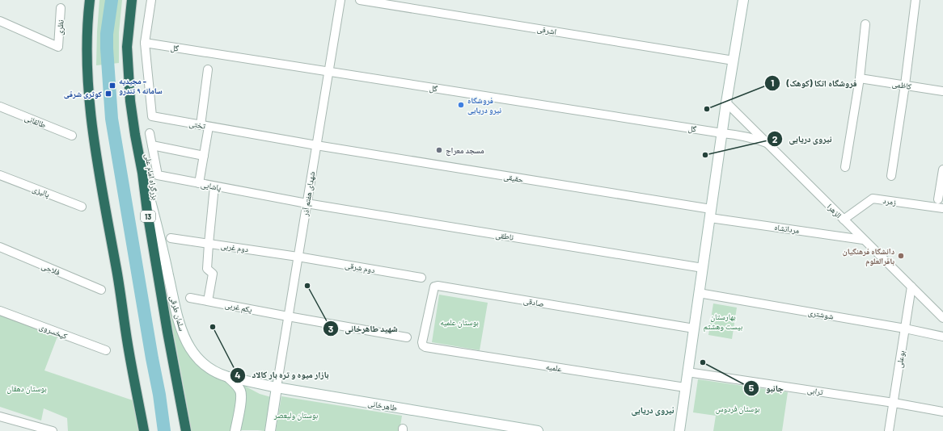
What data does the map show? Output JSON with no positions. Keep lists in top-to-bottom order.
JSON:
{
  "streets": {
    "highway": ["بزرگراه امام علی", "13"],
    "main road": ["سلمان طرقی", "طاهرخانی"],
    "street": [
      "نظری",
      "اشرفی",
      "گل",
      "کاظمی",
      "طالقانی",
      "تختی",
      "حقیقی",
      "پاشایی",
      "پالیزی",
      "شهدای هفتم آذر",
      "زمرد",
      "الزهرا",
      "مردانشاه",
      "ناطقی",
      "دوم غربی",
      "دوم شرقی",
      "فلاحی",
      "صادقی",
      "یکم غربی",
      "شوشتری",
      "کیخسروی",
      "بوعلی",
      "علمیه",
      "ترابی"
    ]
  },
  "crossings": [
    ["گل", "تختی"],
    ["گل", "شهدای هفتم آذر"],
    ["گل", "الزهرا"],
    ["تختی", "حقیقی"],
    ["تختی", "شهدای هفتم آذر"],
    ["بزرگراه امام علی", "سلمان طرقی"],
    ["حقیقی", "شهدای هفتم آذر"],
    ["حقیقی", "مردانشاه"],
    ["پاشایی", "شهدای هفتم آذر"],
    ["پاشایی", "ناطقی"],
    ["شهدای هفتم آذر", "ناطقی"],
    ["شهدای هفتم آذر", "دوم غربی"],
    ["شهدای هفتم آذر", "دوم شرقی"],
    ["شهدای هفتم آذر", "یکم غربی"],
    ["شهدای هفتم آذر", "طاهرخانی"],
    ["زمرد", "الزهرا"],
    ["الزهرا", "مردانشاه"],
    ["الزهرا", "بوعلی"],
    ["دوم غربی", "دوم شرقی"],
    ["صادقی", "علمیه"],
    ["سلمان طرقی", "طاهرخانی"],
    ["شوشتری", "بوعلی"],
    ["بوعلی", "ترابی"]
  ],
  "districts": ["نیروی دریایی"],
  "parks": [
    "بهارستان بیست وهشتم",
    "بوستان علمیه",
    "بوستان دهقان",
    "بوستان فردوس",
    "بوستان ولیعصر"
  ],
  "places": {
    "transit": ["مجیدیه - سامانه ۹ تندرو", "کوثری شرقی"],
    "other": [
      "فروشگاه نیرو دریایی",
      "فروشگاه اتکا (کوهک)",
      "مسجد معراج",
      "نیروی دریایی",
      "دانشگاه فرهنگیان باقرالعلوم",
      "شهید طاهرخانی",
      "بازار میوه و تره بار کالاد",
      "جانبو"
    ]
  }
}
